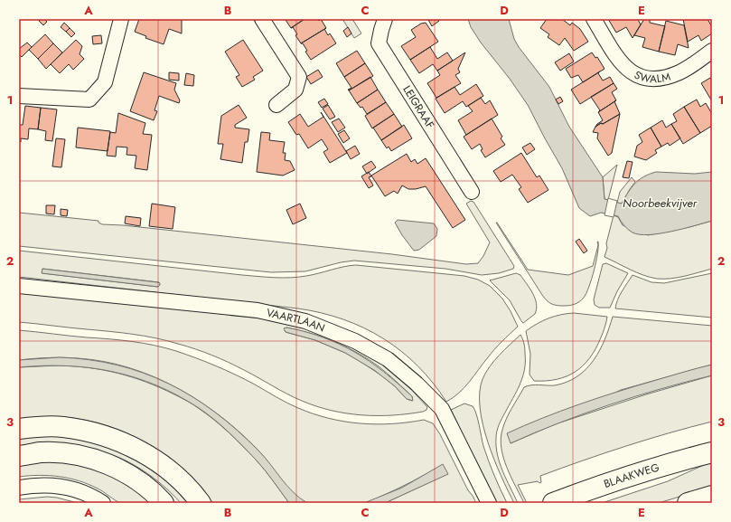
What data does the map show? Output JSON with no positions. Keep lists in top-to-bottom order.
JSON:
{
  "streets": {
    "main road": ["BLAAKWEG"],
    "street": ["SWALM", "LEIGRAAF", "VAARTLAAN"]
  },
  "water": ["Noorbeekvijver"],
  "grid": {
    "columns": [
      "A",
      "B",
      "C",
      "D",
      "E"
    ],
    "rows": ["1", "2", "3"]
  }
}
